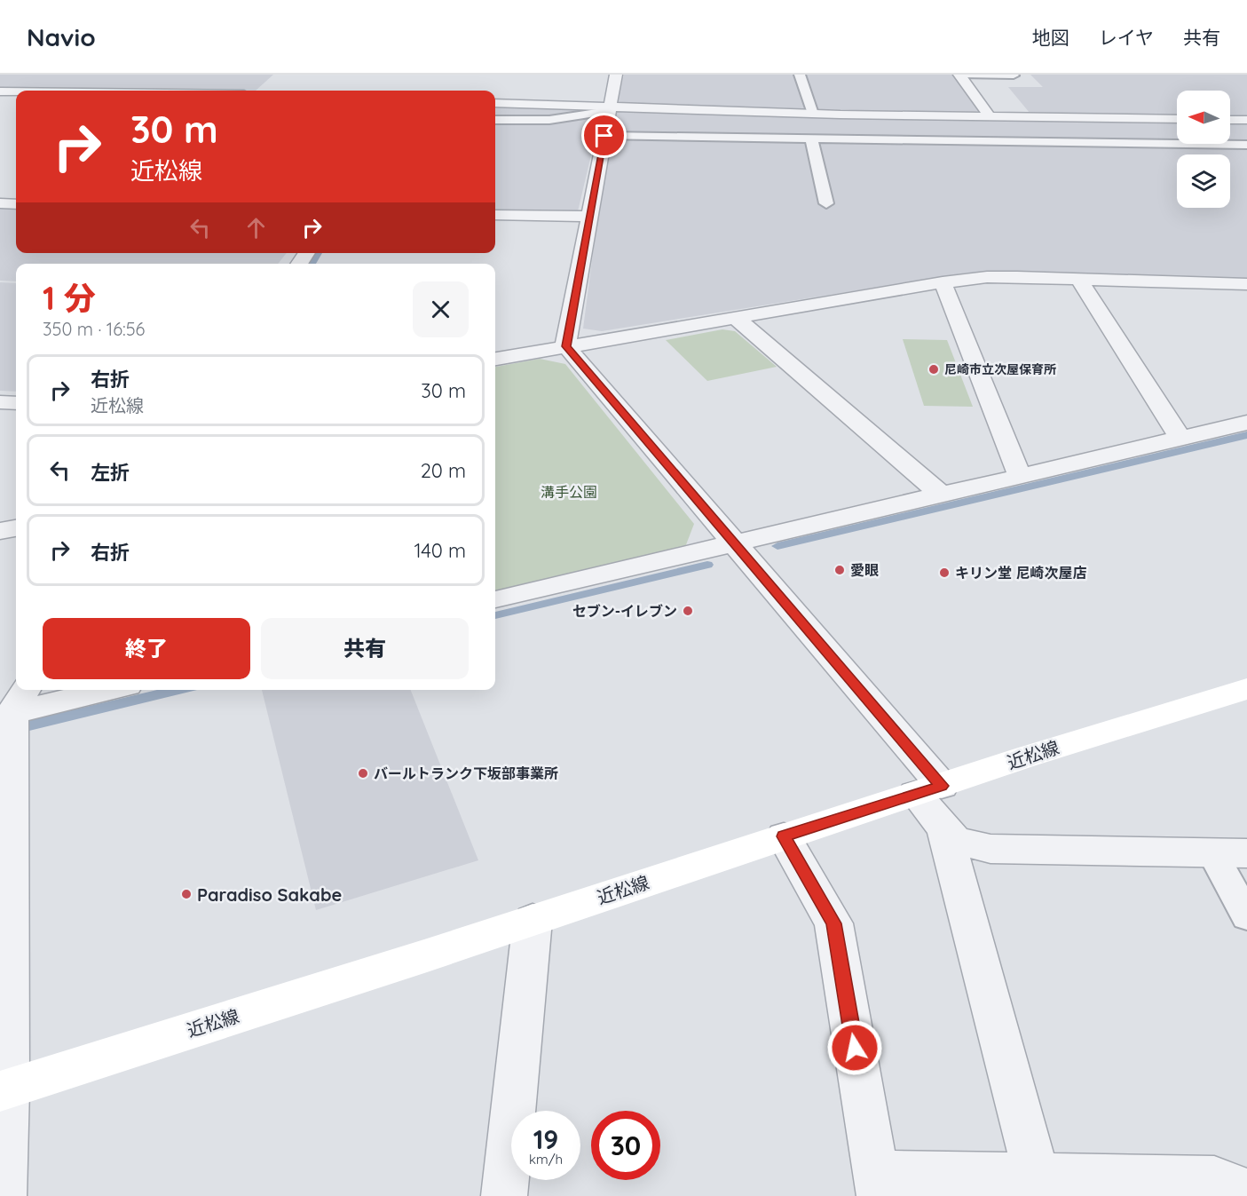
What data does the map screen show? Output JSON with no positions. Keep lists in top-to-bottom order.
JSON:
{
  "streets": {
    "street": ["近松線"]
  },
  "parks": ["溝手公園"],
  "places": [
    "尼崎市立次屋保育所",
    "愛眼",
    "キリン堂 尼崎次屋店",
    "セブン-イレブン",
    "バールトランク下坂部事業所",
    "Paradiso Sakabe"
  ],
  "north": "left",
  "page": {
    "header": "Navio",
    "nav": ["地図", "レイヤ", "共有"],
    "turn": ["30 m", "近松線"],
    "heading": ["1 分", "350 m · 16:56"],
    "list": [
      {
        "name": "右折",
        "note": "近松線",
        "value": "30 m"
      },
      {
        "name": "左折",
        "value": "20 m"
      },
      {
        "name": "右折",
        "value": "140 m"
      }
    ],
    "buttons": ["終了", "共有"],
    "speed": "19 km/h",
    "limit": "30"
  }
}
